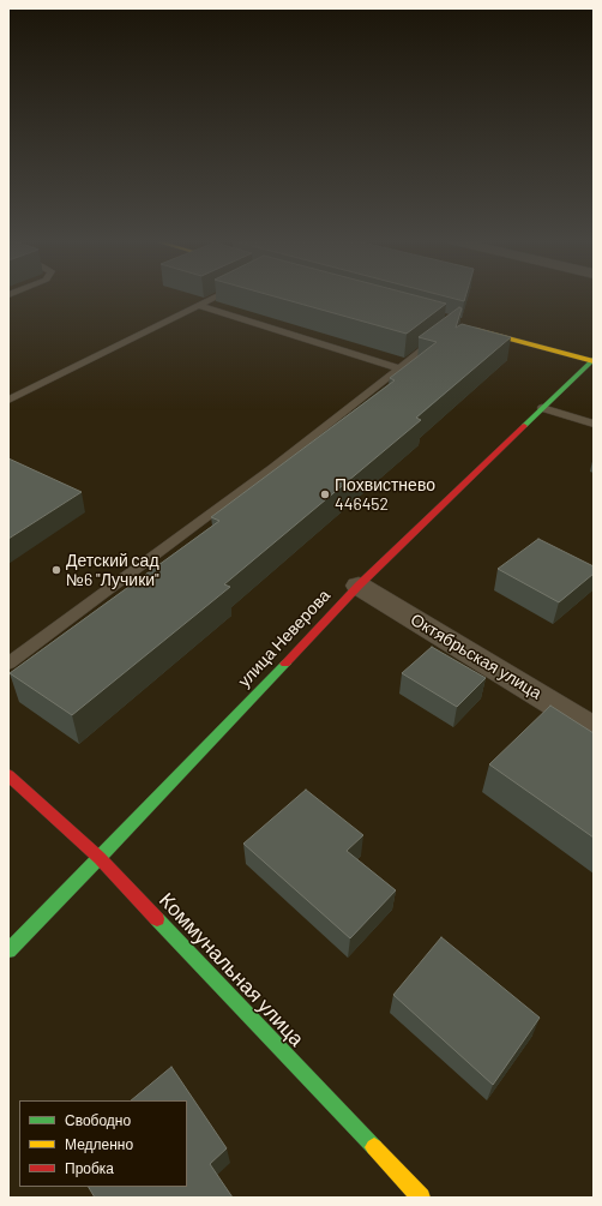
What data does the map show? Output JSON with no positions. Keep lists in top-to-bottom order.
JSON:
{
  "streets": {
    "street": ["улица Неверова", "Октябрьская улица", "Коммунальная улица"]
  },
  "crossings": [
    ["улица Неверова", "Октябрьская улица"],
    ["улица Неверова", "Коммунальная улица"]
  ],
  "places": ["Похвистнево 446452", "Детский сад №6 \"Лучики\""],
  "legend": ["Свободно", "Медленно", "Пробка"]
}
